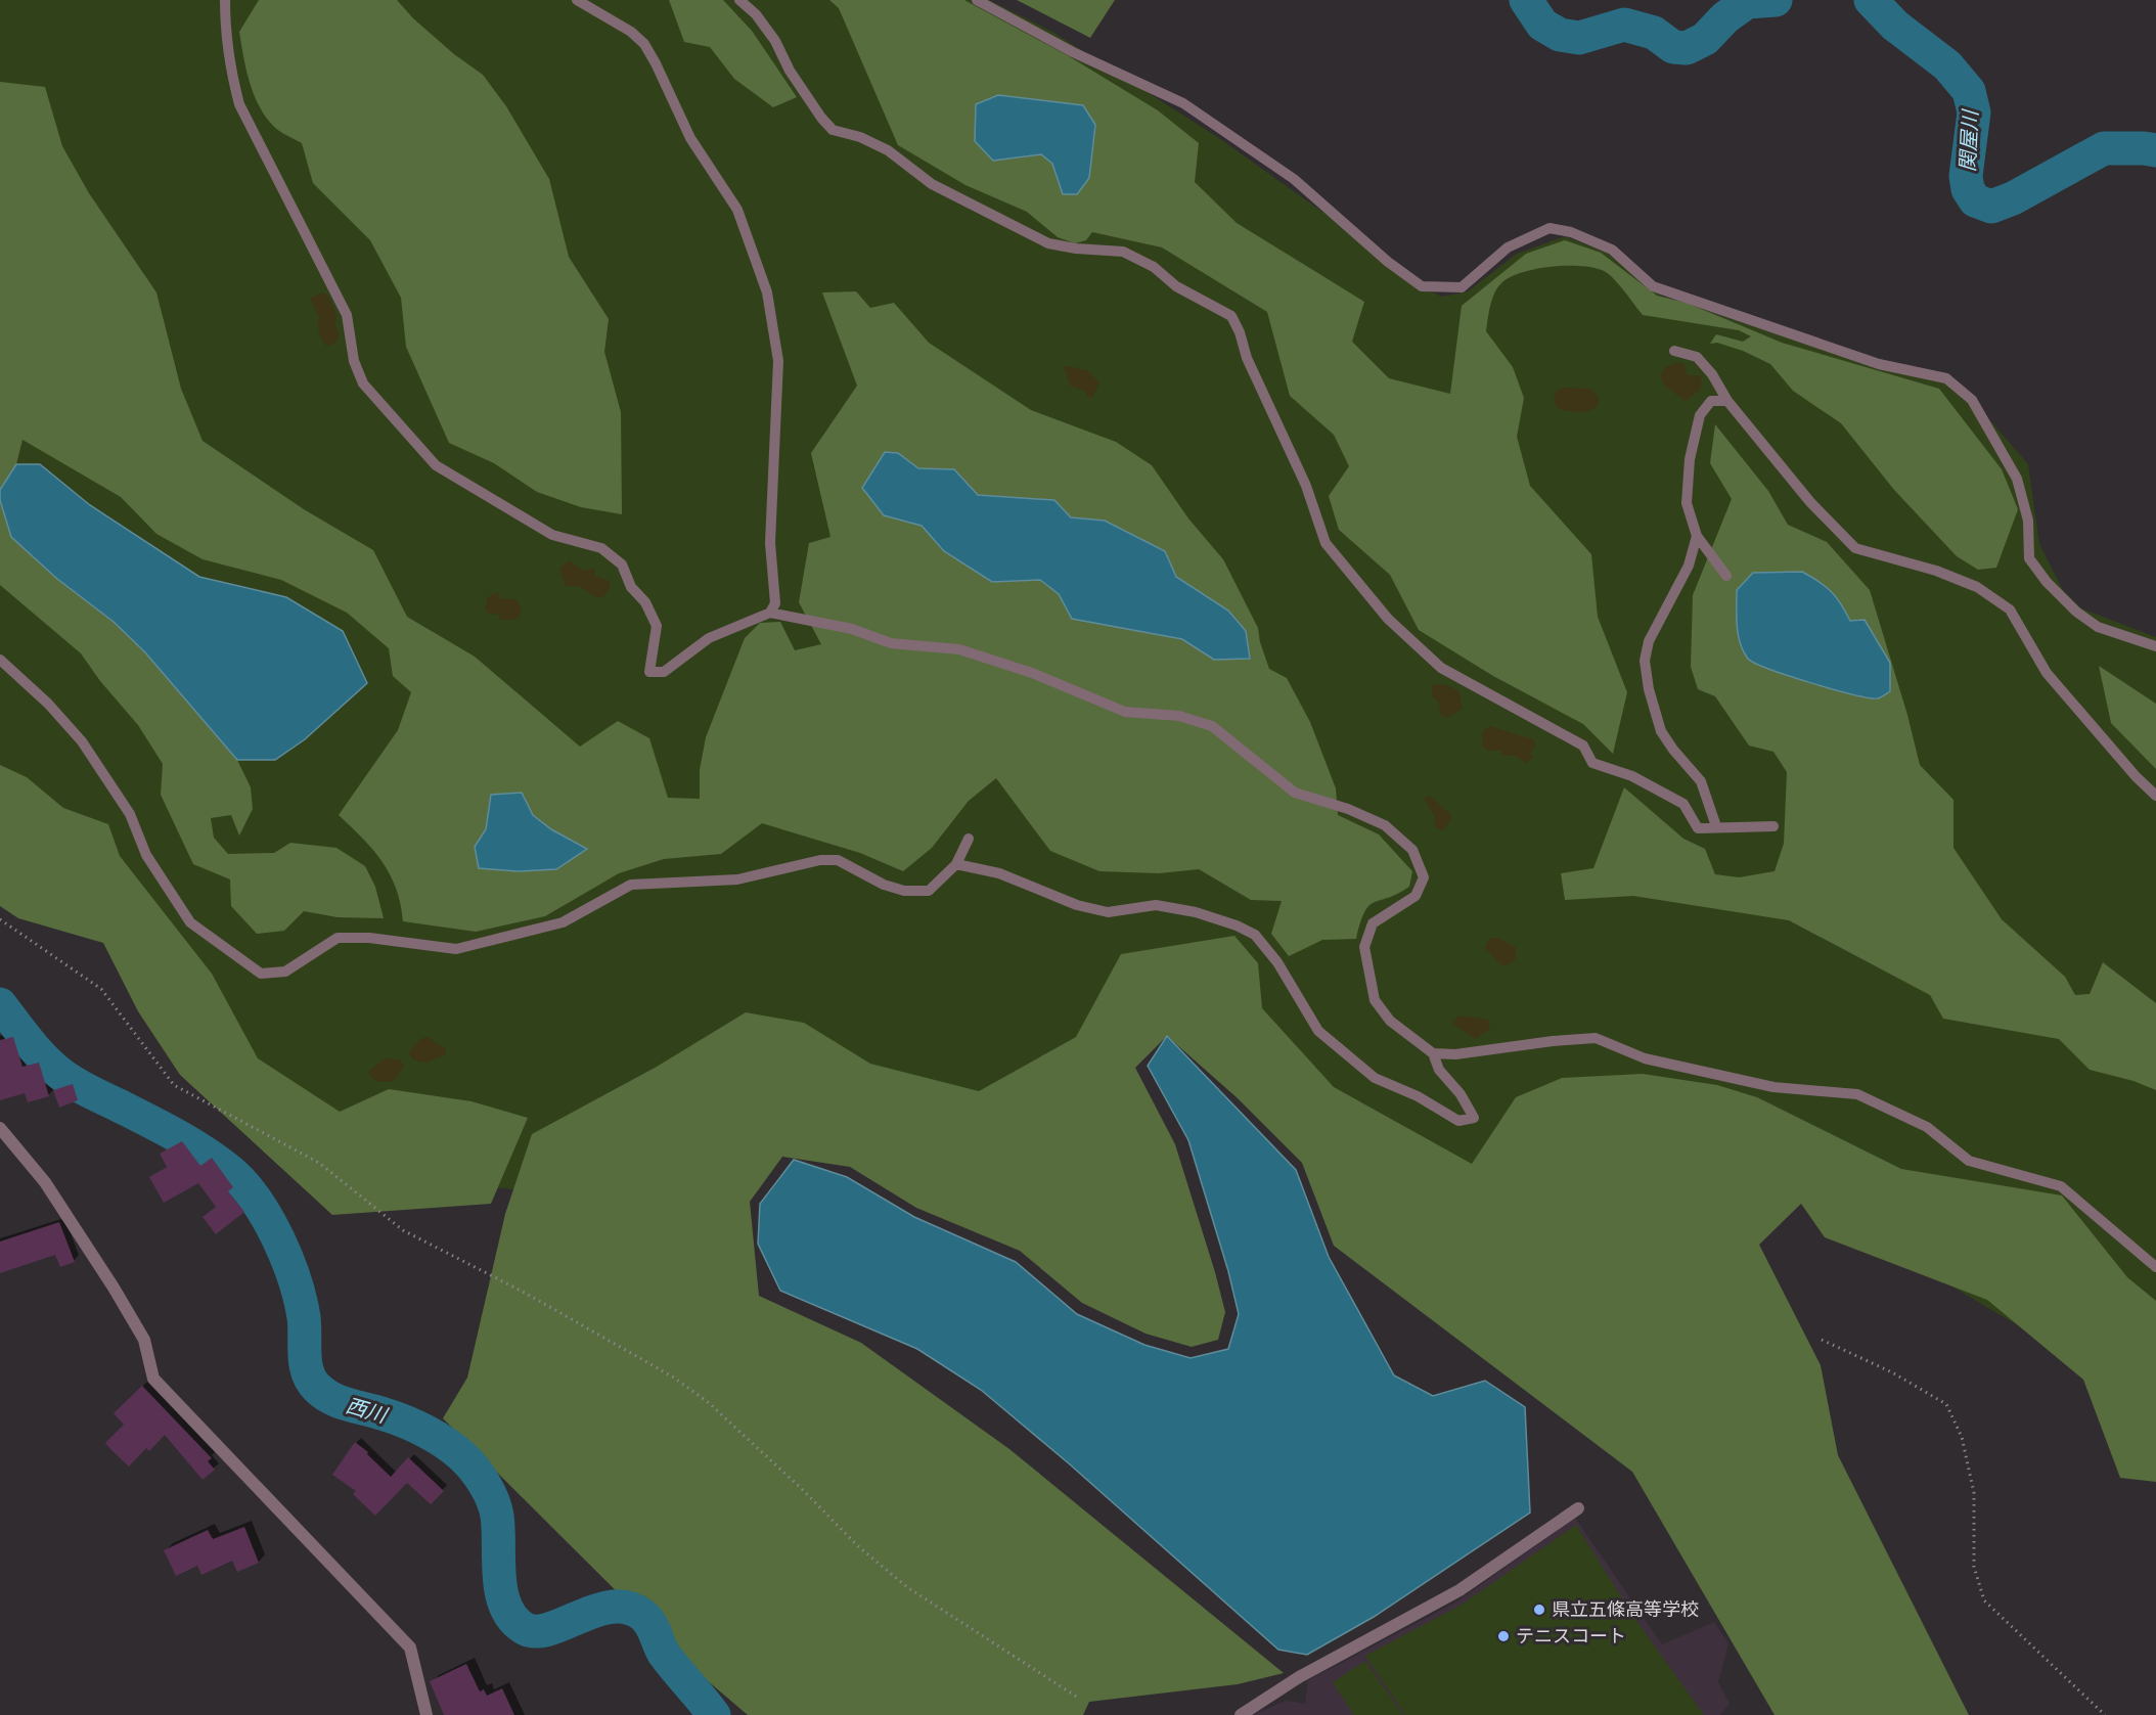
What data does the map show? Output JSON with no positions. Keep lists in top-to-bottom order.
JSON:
{
  "water": ["関屋川", "西川"],
  "places": ["県立五條高等学校", "テニスコート"]
}
